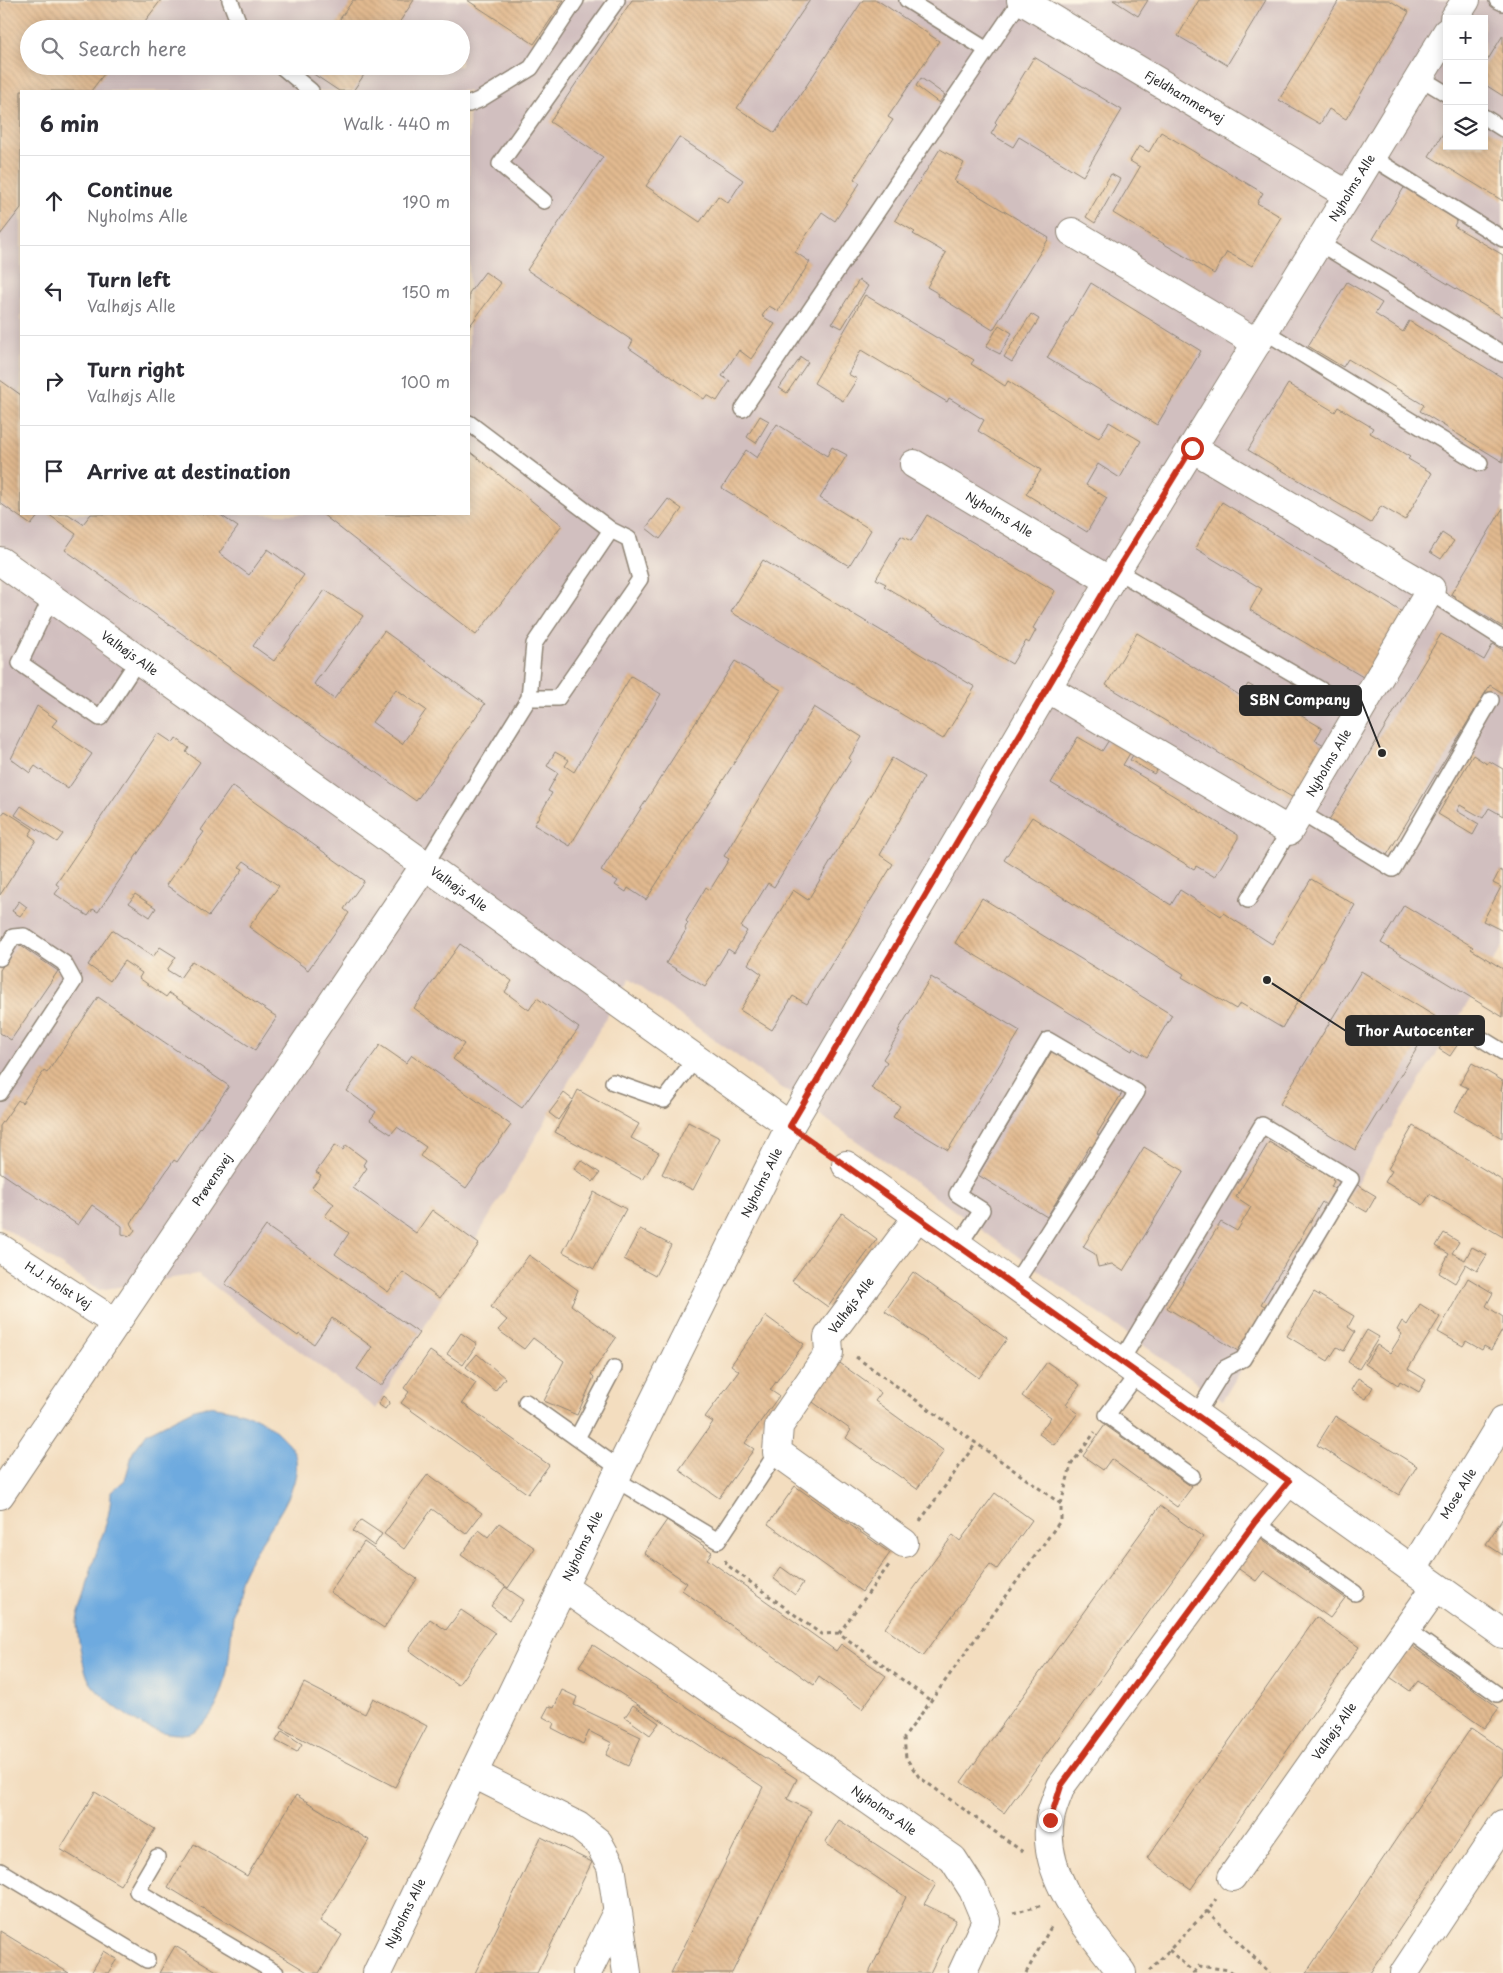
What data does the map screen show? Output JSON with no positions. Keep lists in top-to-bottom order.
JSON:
{
  "streets": {
    "street": [
      "Fjeldhammervej",
      "Nyholms Alle",
      "Valhøjs Alle",
      "Prøvensvej",
      "H.J. Holst Vej",
      "Mose Alle"
    ]
  },
  "crossings": [
    ["Fjeldhammervej", "Nyholms Alle"],
    ["Nyholms Alle", "Valhøjs Alle"],
    ["Valhøjs Alle", "Prøvensvej"],
    ["Prøvensvej", "H.J. Holst Vej"]
  ],
  "places": ["SBN Company", "Thor Autocenter"],
  "page": {
    "map_buttons": ["+", "−"],
    "search": "Search here",
    "heading": ["6 min", "Walk · 440 m"],
    "list": [
      ["Continue", "Nyholms Alle", "190 m"],
      ["Turn left", "Valhøjs Alle", "150 m"],
      ["Turn right", "Valhøjs Alle", "100 m"],
      "Arrive at destination"
    ]
  }
}
